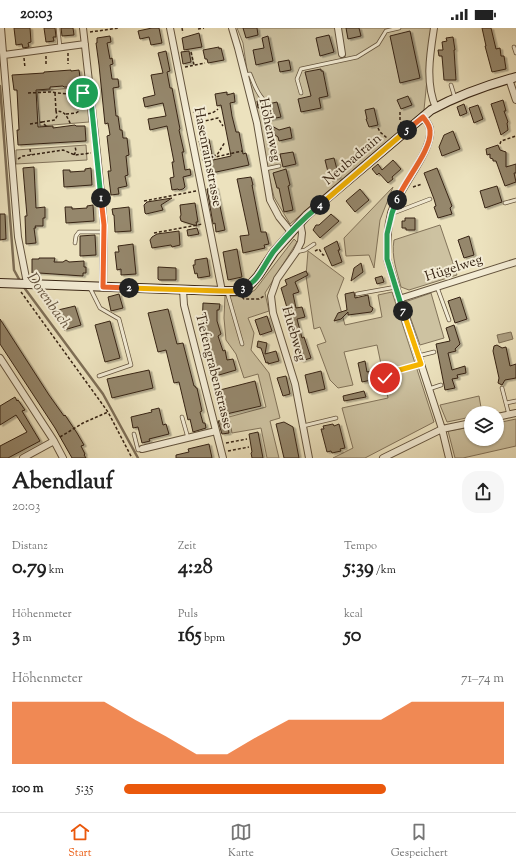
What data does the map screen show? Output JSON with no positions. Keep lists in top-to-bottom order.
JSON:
{
  "streets": {
    "street": [
      "Höhenweg",
      "Hasenrainstrasse",
      "Neubadrain",
      "Hügelweg",
      "Huebweg",
      "Tiefengrabenstrasse"
    ]
  },
  "crossings": [
    ["Höhenweg", "Neubadrain"],
    ["Hasenrainstrasse", "Neubadrain"],
    ["Neubadrain", "Huebweg"],
    ["Neubadrain", "Tiefengrabenstrasse"]
  ],
  "water": ["Dorenbach"],
  "page": {
    "status": "20:03",
    "pins": [
      "5",
      "1",
      "6",
      "4",
      "2",
      "3",
      "7"
    ],
    "heading": ["Abendlauf", "20:03"],
    "stats": [
      ["Distanz", "0.79 km"],
      ["Zeit", "4:28"],
      ["Tempo", "5:39 /km"],
      ["Höhenmeter", "3 m"],
      ["Puls", "165 bpm"],
      ["kcal", "50"]
    ],
    "chart": ["Höhenmeter", "71–74 m"],
    "list": [
      {
        "name": "100 m",
        "note": "5:35"
      }
    ],
    "tabs": ["Start", "Karte", "Gespeichert"]
  }
}
